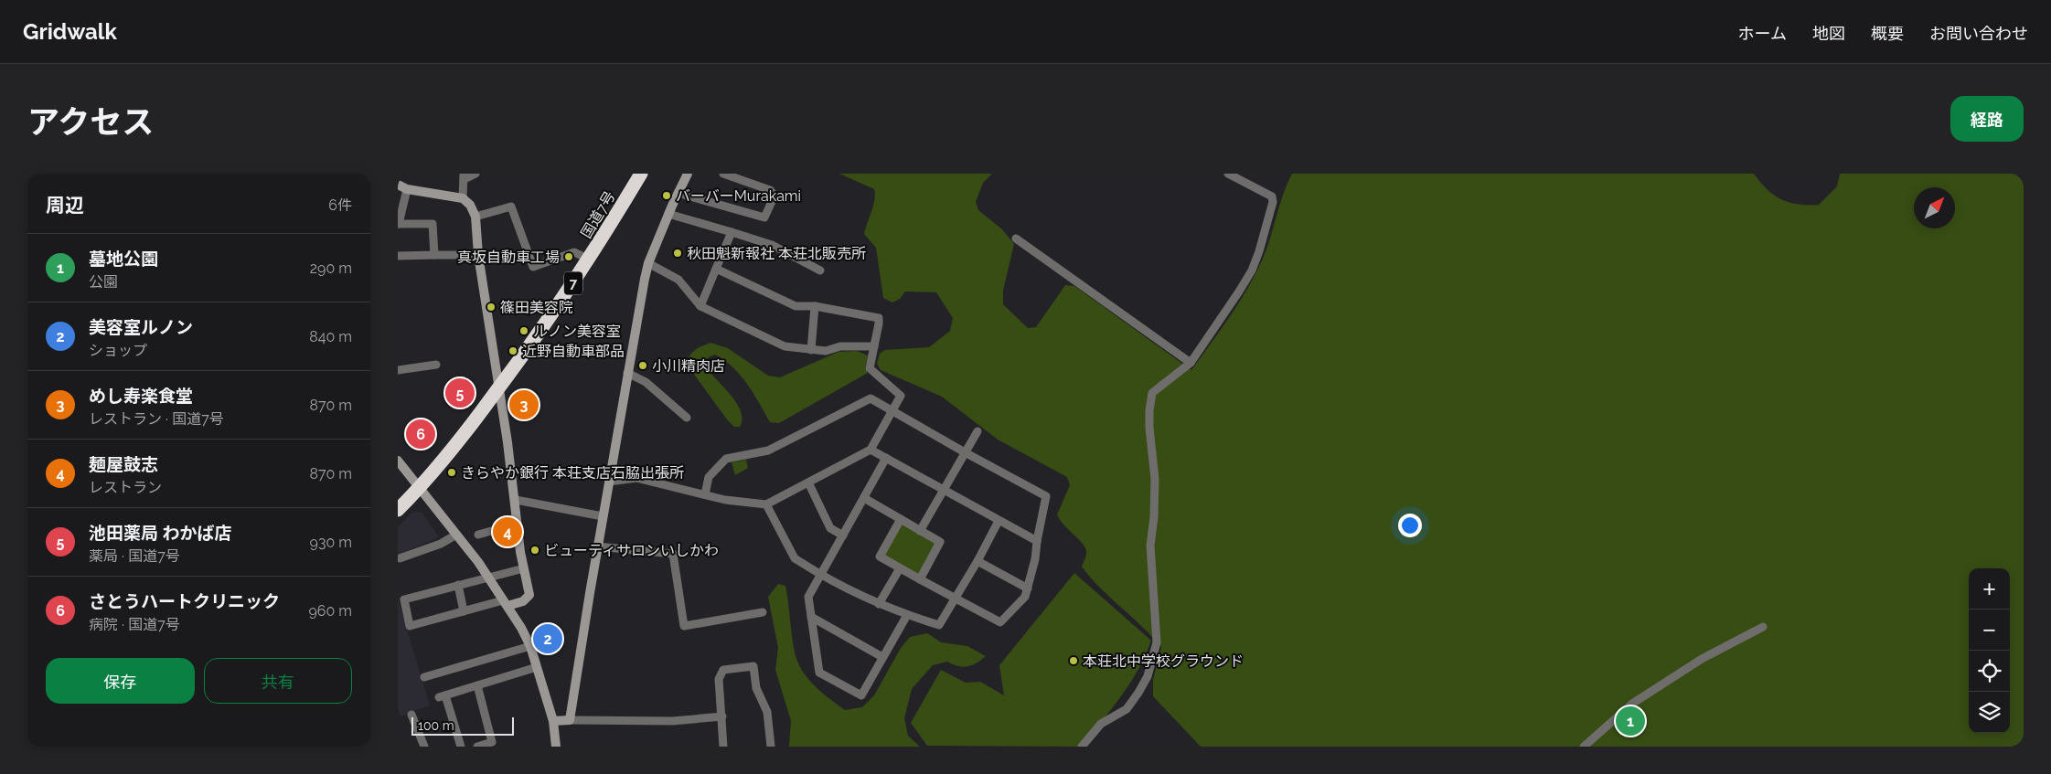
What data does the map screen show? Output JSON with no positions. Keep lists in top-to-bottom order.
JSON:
{
  "streets": {
    "highway": ["国道7号", "7"]
  },
  "places": [
    "バーバーMurakami",
    "秋田魁新報社 本荘北販売所",
    "真坂自動車工場",
    "篠田美容院",
    "ルノン美容室",
    "近野自動車部品",
    "小川精肉店",
    "きらやか銀行 本荘支店石脇出張所",
    "ビューティサロンいしかわ",
    "本荘北中学校グラウンド"
  ],
  "scale_bar": "100 m",
  "north": "top right",
  "page": {
    "header": "Gridwalk",
    "nav": [
      "ホーム",
      "地図",
      "概要",
      "お問い合わせ"
    ],
    "title": "アクセス",
    "buttons": [
      "経路",
      ["保存", "共有"]
    ],
    "heading": ["周辺", "6件"],
    "list": [
      {
        "mark": "1",
        "name": "墓地公園",
        "note": "公園",
        "value": "290 m"
      },
      {
        "mark": "2",
        "name": "美容室ルノン",
        "note": "ショップ",
        "value": "840 m"
      },
      {
        "mark": "3",
        "name": "めし寿楽食堂",
        "note": "レストラン · 国道7号",
        "value": "870 m"
      },
      {
        "mark": "4",
        "name": "麺屋鼓志",
        "note": "レストラン",
        "value": "870 m"
      },
      {
        "mark": "5",
        "name": "池田薬局 わかば店",
        "note": "薬局 · 国道7号",
        "value": "930 m"
      },
      {
        "mark": "6",
        "name": "さとうハートクリニック",
        "note": "病院 · 国道7号",
        "value": "960 m"
      }
    ],
    "pins": [
      "5",
      "3",
      "6",
      "4",
      "2",
      "1"
    ],
    "map_buttons": ["+", "−"],
    "scale": "100 m"
  }
}
